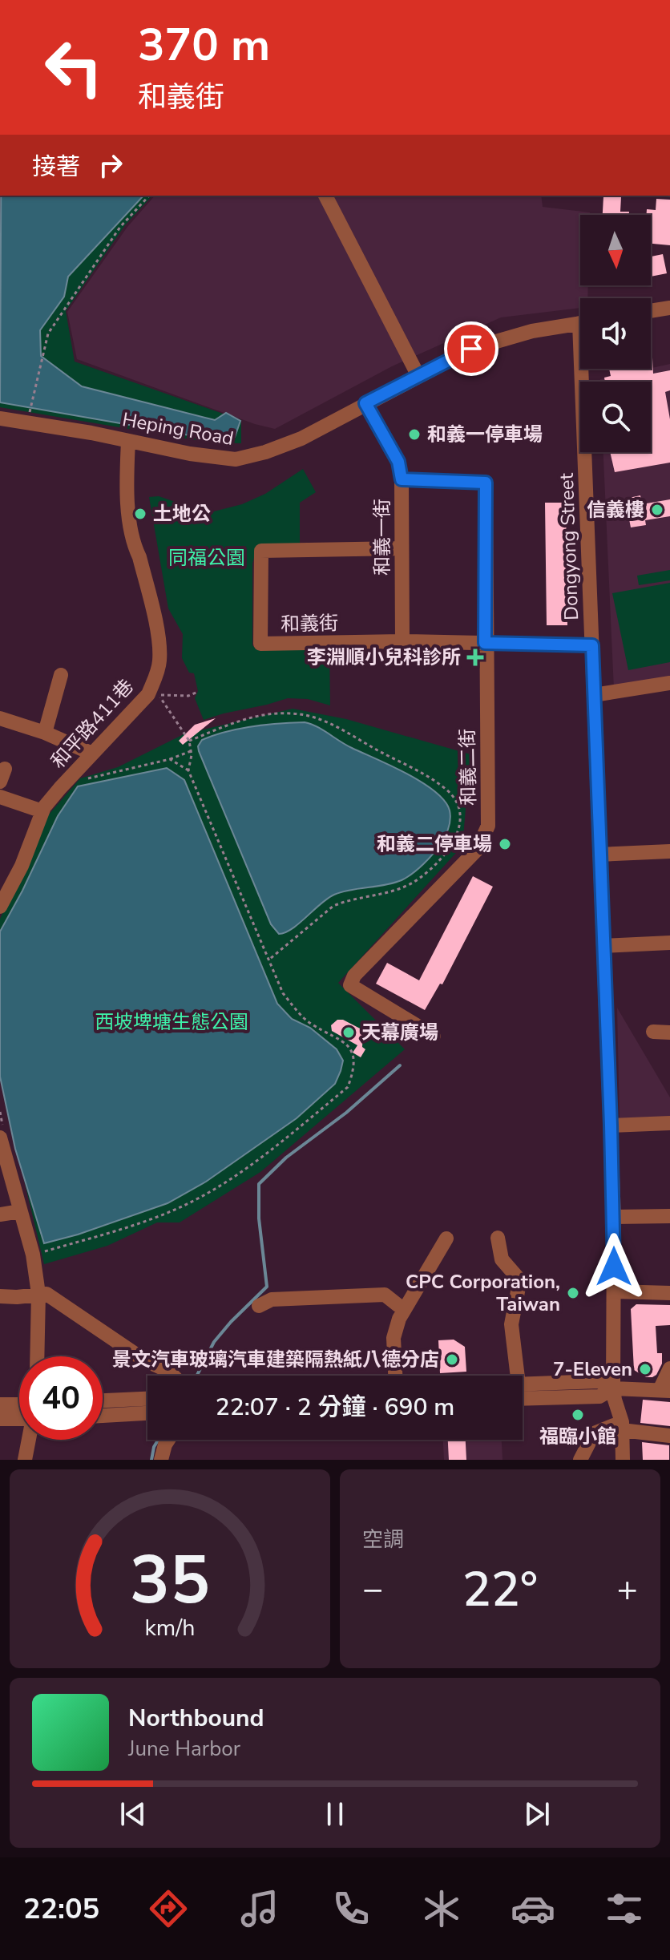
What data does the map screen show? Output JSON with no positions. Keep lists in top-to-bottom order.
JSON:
{
  "streets": {
    "street": [
      "Heping Road",
      "和義一街",
      "Dongyong Street",
      "和義街",
      "和平路411巷",
      "和義二街"
    ]
  },
  "crossings": [
    ["Heping Road", "和義一街"],
    ["Heping Road", "和平路411巷"],
    ["和義一街", "和義街"],
    ["和義一街", "和義二街"],
    ["Dongyong Street", "和義街"],
    ["和義街", "和義二街"]
  ],
  "parks": ["同福公園", "西坡埤塘生態公園"],
  "places": {
    "other": [
      "和義一停車場",
      "信義樓",
      "土地公",
      "和義二停車場",
      "天幕廣場",
      "CPC Corporation, Taiwan",
      "景文汽車玻璃汽車建築隔熱紙八德分店",
      "7-Eleven",
      "福臨小館"
    ],
    "health": ["李淵順小兒科診所"]
  },
  "north": "bottom",
  "page": {
    "turn": ["370 m", "和義街"],
    "then": "接著",
    "limit": "40",
    "trip": "22:07 · 2 分鐘 · 690 m",
    "tile": "空調",
    "heat": ["−", "22°", "+"],
    "song": ["Northbound", "June Harbor"],
    "tabs": "22:05",
    "gauge": ["35", "km/h"]
  }
}
